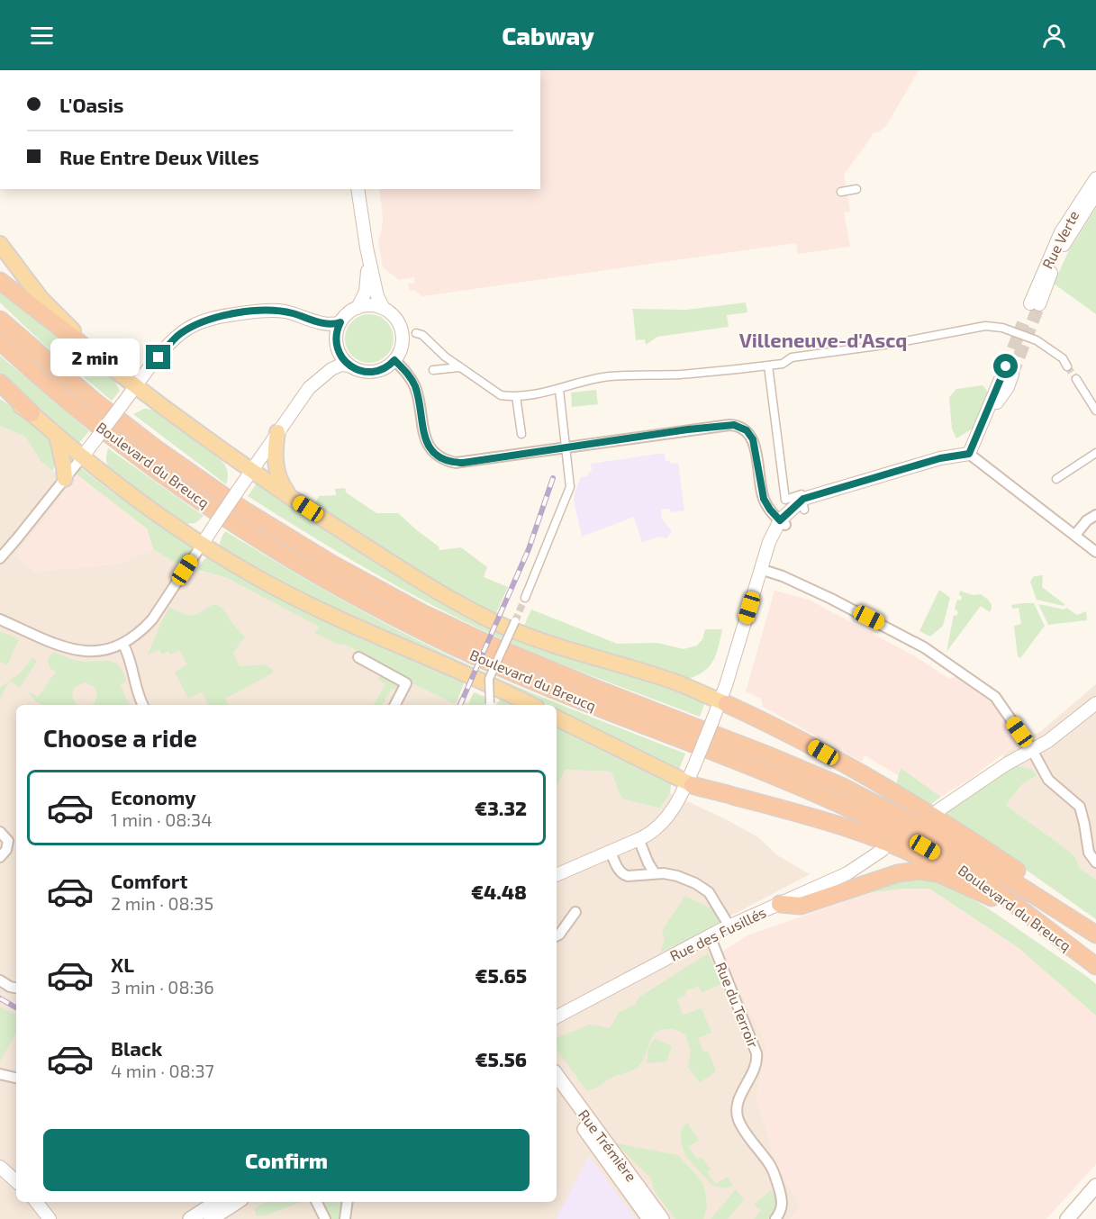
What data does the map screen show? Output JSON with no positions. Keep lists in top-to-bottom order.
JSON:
{
  "streets": {
    "highway": ["Boulevard du Breucq"],
    "main road": ["Rue Trémière"],
    "street": ["Rue Verte", "Rue des Fusillés", "Rue du Terroir"]
  },
  "crossings": [
    ["Rue des Fusillés", "Rue du Terroir"]
  ],
  "districts": ["Villeneuve-d'Ascq"],
  "page": {
    "header": "Cabway",
    "banner": ["L'Oasis", "Rue Entre Deux Villes"],
    "bubble": "2 min",
    "heading": "Choose a ride",
    "list": [
      {
        "name": "Economy",
        "note": "1 min · 08:34",
        "value": "€3.32"
      },
      {
        "name": "Comfort",
        "note": "2 min · 08:35",
        "value": "€4.48"
      },
      {
        "name": "XL",
        "note": "3 min · 08:36",
        "value": "€5.65"
      },
      {
        "name": "Black",
        "note": "4 min · 08:37",
        "value": "€5.56"
      }
    ],
    "buttons": "Confirm"
  }
}
